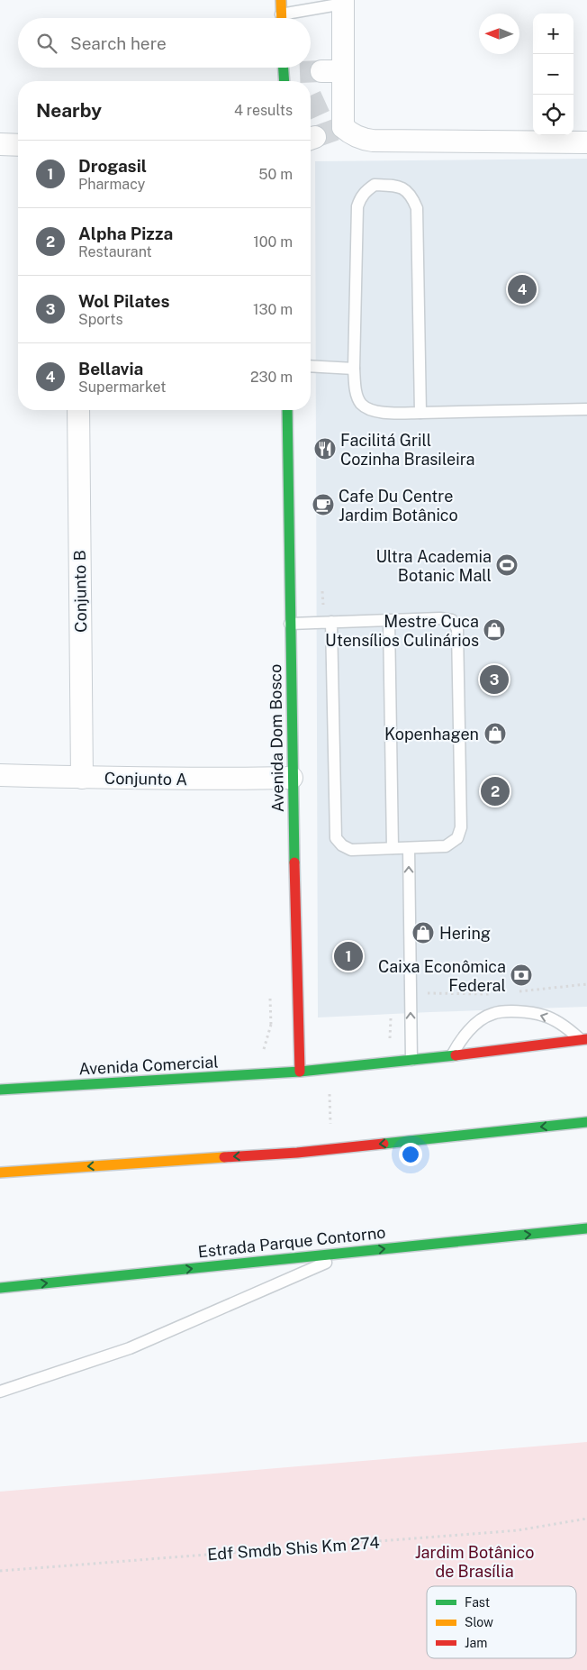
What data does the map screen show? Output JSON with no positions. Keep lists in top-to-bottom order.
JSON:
{
  "streets": {
    "main road": ["Avenida Dom Bosco", "Avenida Comercial", "Estrada Parque Contorno"],
    "street": ["Conjunto B", "Conjunto A"],
    "path": ["Edf Smdb Shis Km 274"]
  },
  "crossings": [
    ["Conjunto B", "Conjunto A"],
    ["Avenida Dom Bosco", "Conjunto A"],
    ["Avenida Dom Bosco", "Avenida Comercial"]
  ],
  "one_way": ["Estrada Parque Contorno"],
  "parks": ["Jardim Botânico de Brasília"],
  "places": {
    "restaurant": ["Facilitá Grill Cozinha Brasileira"],
    "cafe": ["Cafe Du Centre Jardim Botânico"],
    "sports": ["Ultra Academia Botanic Mall"],
    "shop": ["Mestre Cuca Utensílios Culinários", "Kopenhagen", "Hering"],
    "bank": ["Caixa Econômica Federal"]
  },
  "legend": ["Fast", "Slow", "Jam"],
  "north": "left",
  "page": {
    "map_buttons": ["+", "−"],
    "search": "Search here",
    "heading": ["Nearby", "4 results"],
    "list": [
      {
        "mark": "1",
        "name": "Drogasil",
        "note": "Pharmacy",
        "value": "50 m"
      },
      {
        "mark": "2",
        "name": "Alpha Pizza",
        "note": "Restaurant",
        "value": "100 m"
      },
      {
        "mark": "3",
        "name": "Wol Pilates",
        "note": "Sports",
        "value": "130 m"
      },
      {
        "mark": "4",
        "name": "Bellavia",
        "note": "Supermarket",
        "value": "230 m"
      }
    ],
    "pins": [
      "4",
      "3",
      "2",
      "1"
    ]
  }
}
